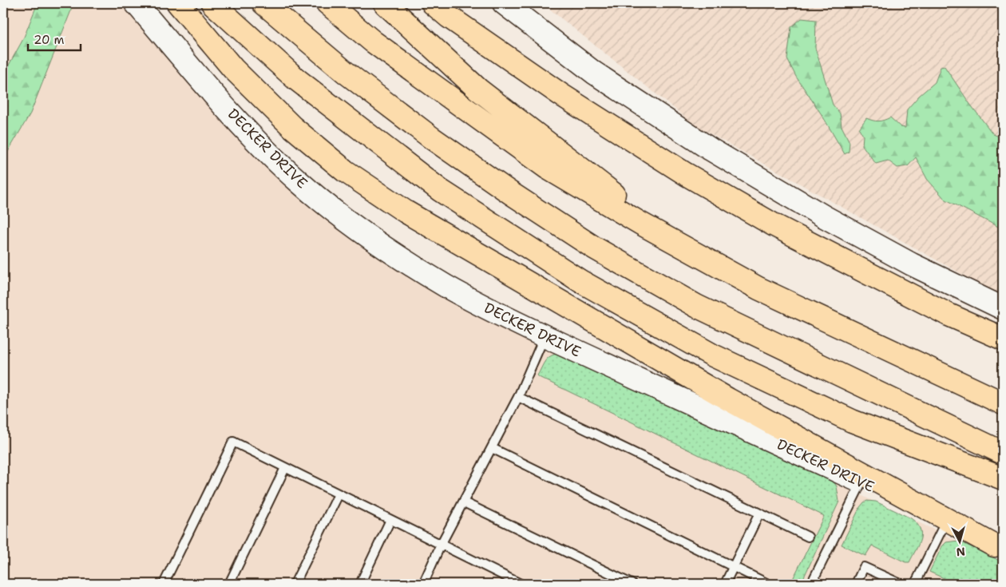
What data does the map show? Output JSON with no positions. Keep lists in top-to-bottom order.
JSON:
{
  "streets": {
    "main road": ["DECKER DRIVE"]
  },
  "scale_bar": "20 m",
  "north": "bottom"
}
